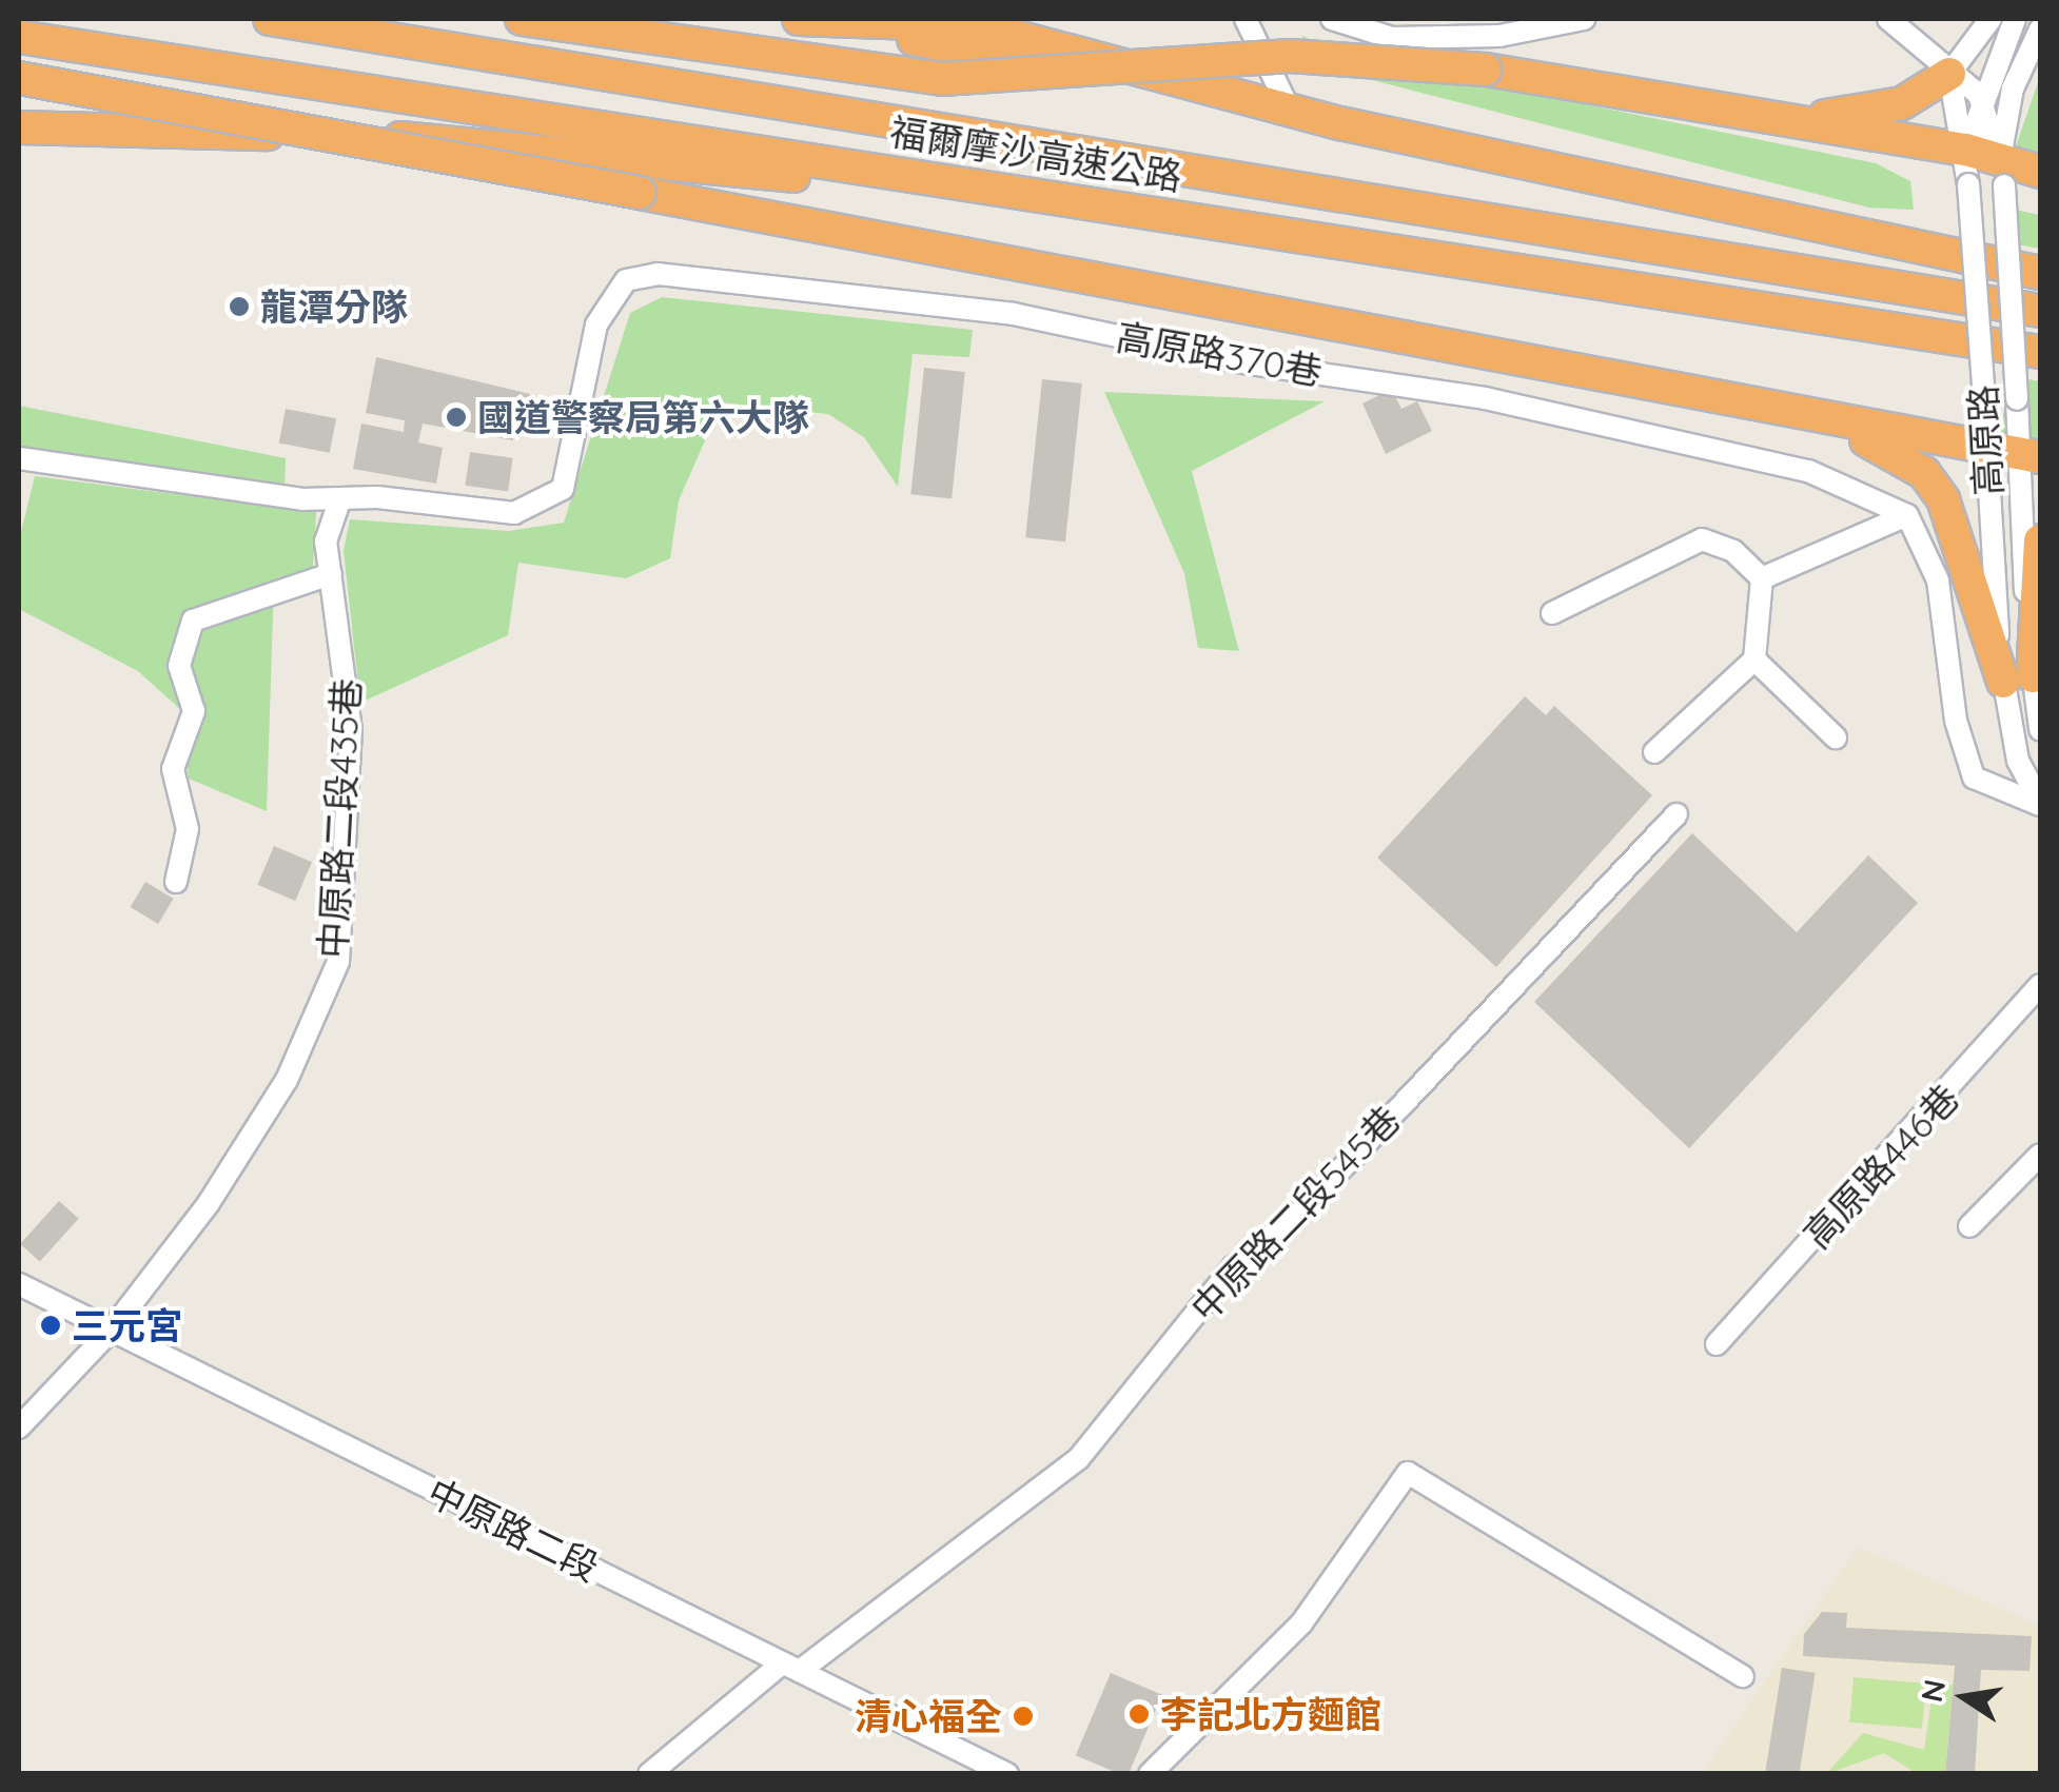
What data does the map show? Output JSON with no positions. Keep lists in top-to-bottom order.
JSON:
{
  "streets": {
    "highway": ["福爾摩沙高速公路"],
    "street": [
      "高原路370巷",
      "高原路",
      "中原路二段435巷",
      "高原路446巷",
      "中原路二段545巷",
      "中原路二段"
    ]
  },
  "crossings": [
    ["高原路370巷", "中原路二段435巷"],
    ["中原路二段435巷", "中原路二段"],
    ["中原路二段545巷", "中原路二段"]
  ],
  "places": [
    "龍潭分隊",
    "國道警察局第六大隊",
    "三元宮",
    "李記北方麵館",
    "清心福全"
  ],
  "north": "left"
}
